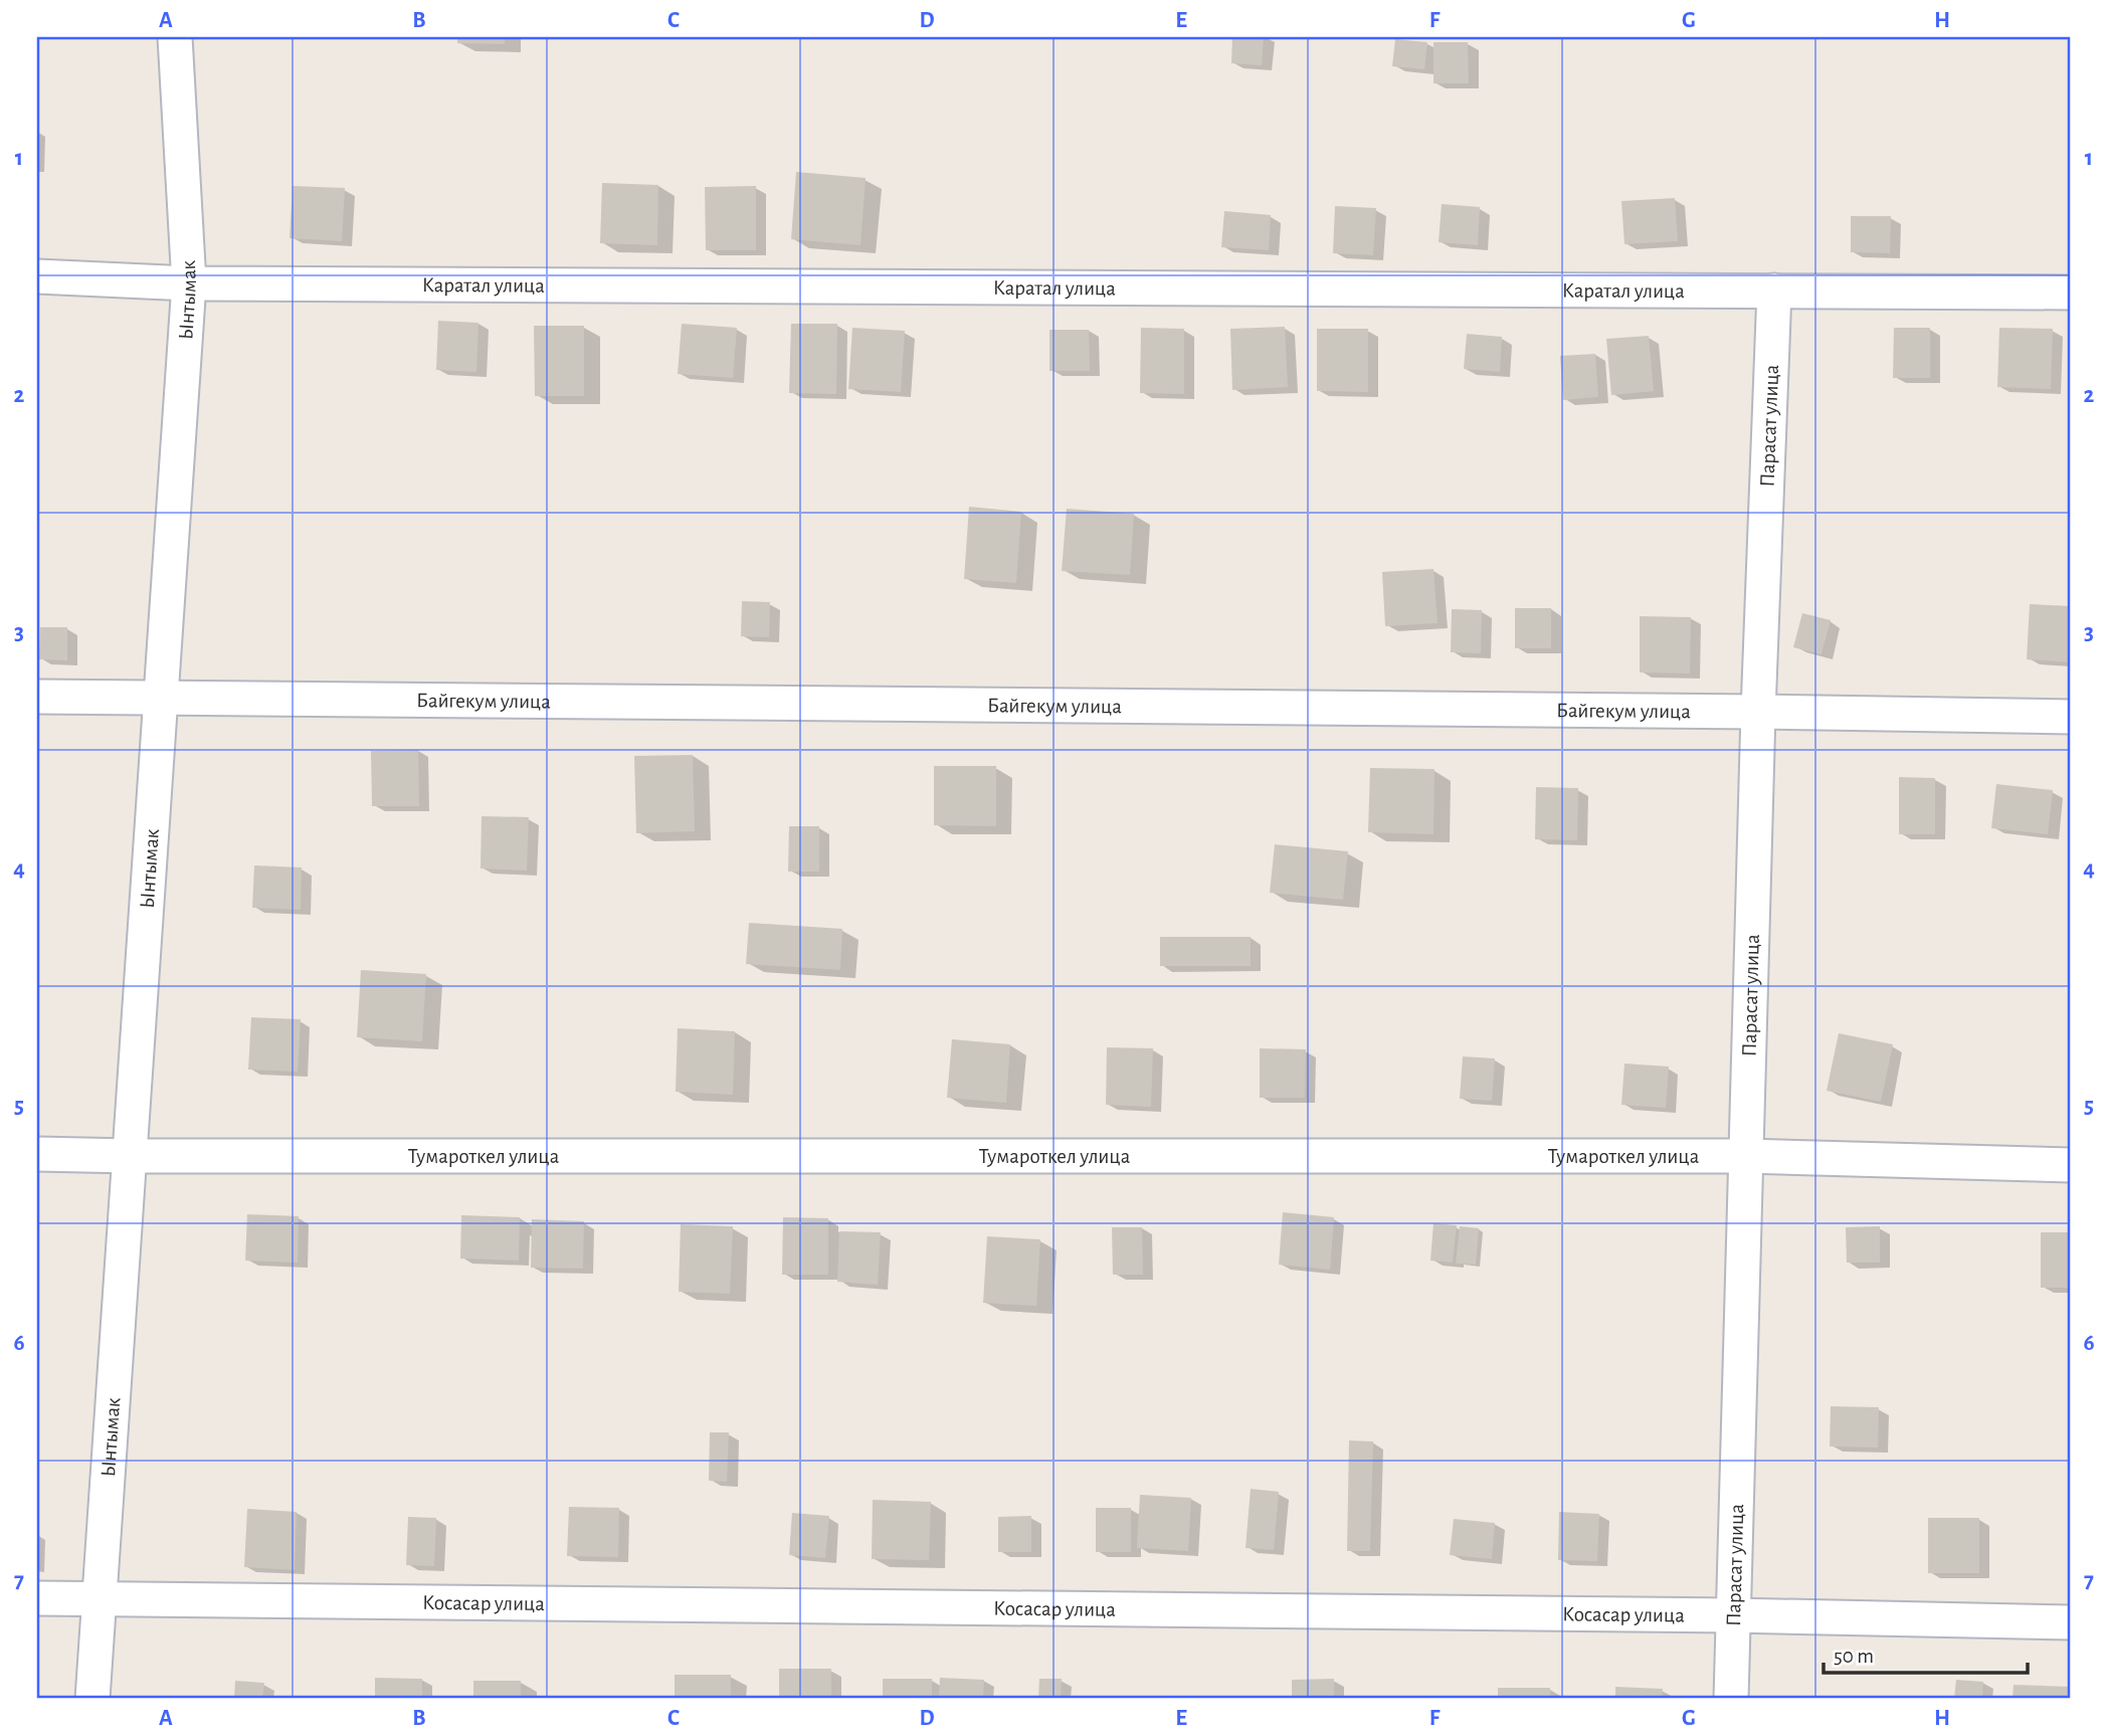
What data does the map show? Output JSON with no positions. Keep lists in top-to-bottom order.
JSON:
{
  "streets": {
    "street": [
      "Каратал улица",
      "Ынтымак",
      "Парасат улица",
      "Байгекум улица",
      "Тумароткел улица",
      "Косасар улица"
    ]
  },
  "crossings": [
    ["Каратал улица", "Ынтымак"],
    ["Каратал улица", "Парасат улица"],
    ["Ынтымак", "Байгекум улица"],
    ["Ынтымак", "Тумароткел улица"],
    ["Ынтымак", "Косасар улица"],
    ["Парасат улица", "Байгекум улица"],
    ["Парасат улица", "Тумароткел улица"],
    ["Парасат улица", "Косасар улица"]
  ],
  "scale_bar": "50 m",
  "grid": {
    "columns": [
      "A",
      "B",
      "C",
      "D",
      "E",
      "F",
      "G",
      "H"
    ],
    "rows": [
      "1",
      "2",
      "3",
      "4",
      "5",
      "6",
      "7"
    ]
  }
}
